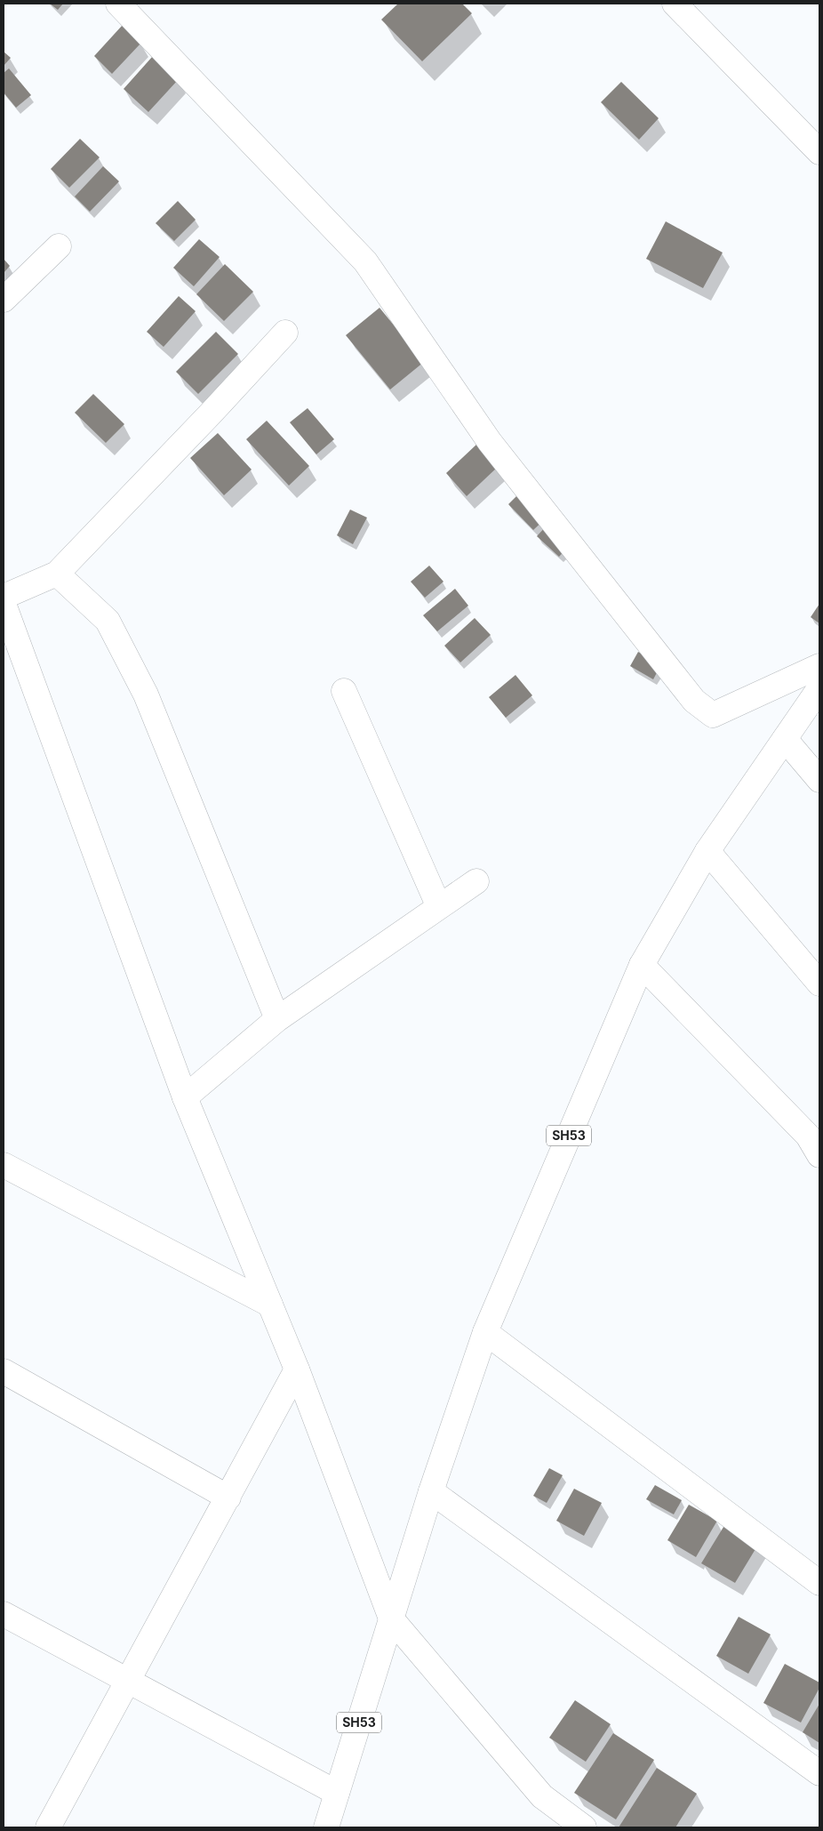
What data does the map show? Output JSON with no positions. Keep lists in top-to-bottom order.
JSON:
{
  "streets": {
    "street": ["SH53"]
  }
}
